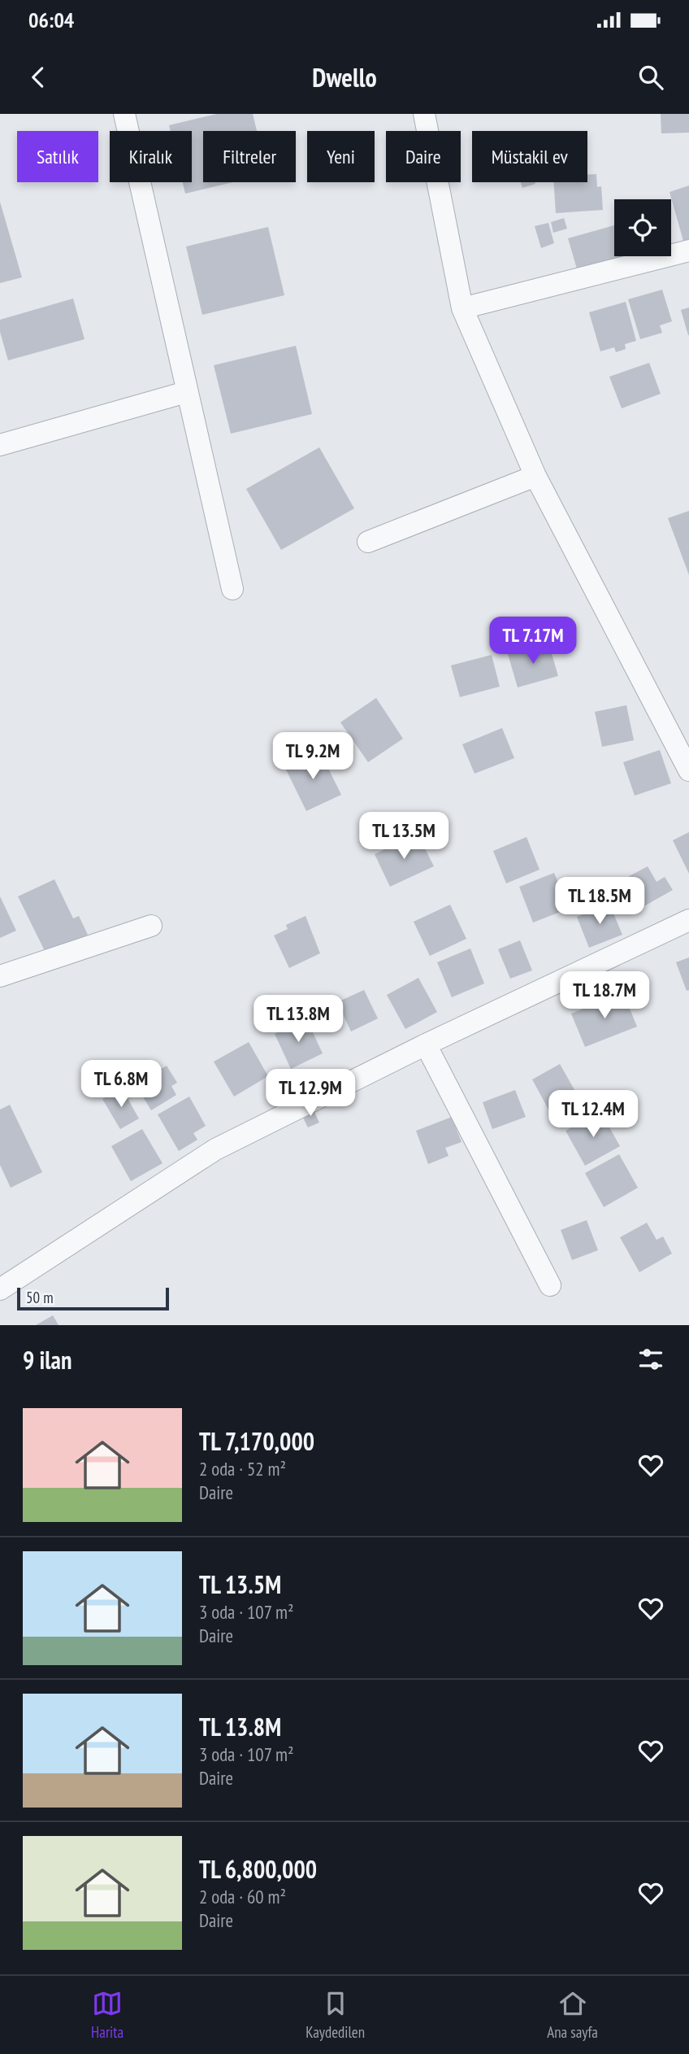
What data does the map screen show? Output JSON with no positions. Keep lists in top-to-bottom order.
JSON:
{
  "scale_bar": "50 m",
  "page": {
    "status": "06:04",
    "header": "Dwello",
    "chip": [
      "Satılık",
      "Kiralık",
      "Filtreler",
      "Yeni",
      "Daire",
      "Müstakil ev"
    ],
    "price": [
      "TL 7.17M",
      "TL 9.2M",
      "TL 13.5M",
      "TL 18.5M",
      "TL 18.7M",
      "TL 13.8M",
      "TL 6.8M",
      "TL 12.9M",
      "TL 12.4M"
    ],
    "scale": "50 m",
    "heading": "9 ilan",
    "list": [
      {
        "name": "TL 7,170,000",
        "note": "2 oda · 52 m² · Daire"
      },
      {
        "name": "TL 13.5M",
        "note": "3 oda · 107 m² · Daire"
      },
      {
        "name": "TL 13.8M",
        "note": "3 oda · 107 m² · Daire"
      },
      {
        "name": "TL 6,800,000",
        "note": "2 oda · 60 m² · Daire"
      }
    ],
    "tabs": ["Harita", "Kaydedilen", "Ana sayfa"]
  }
}
